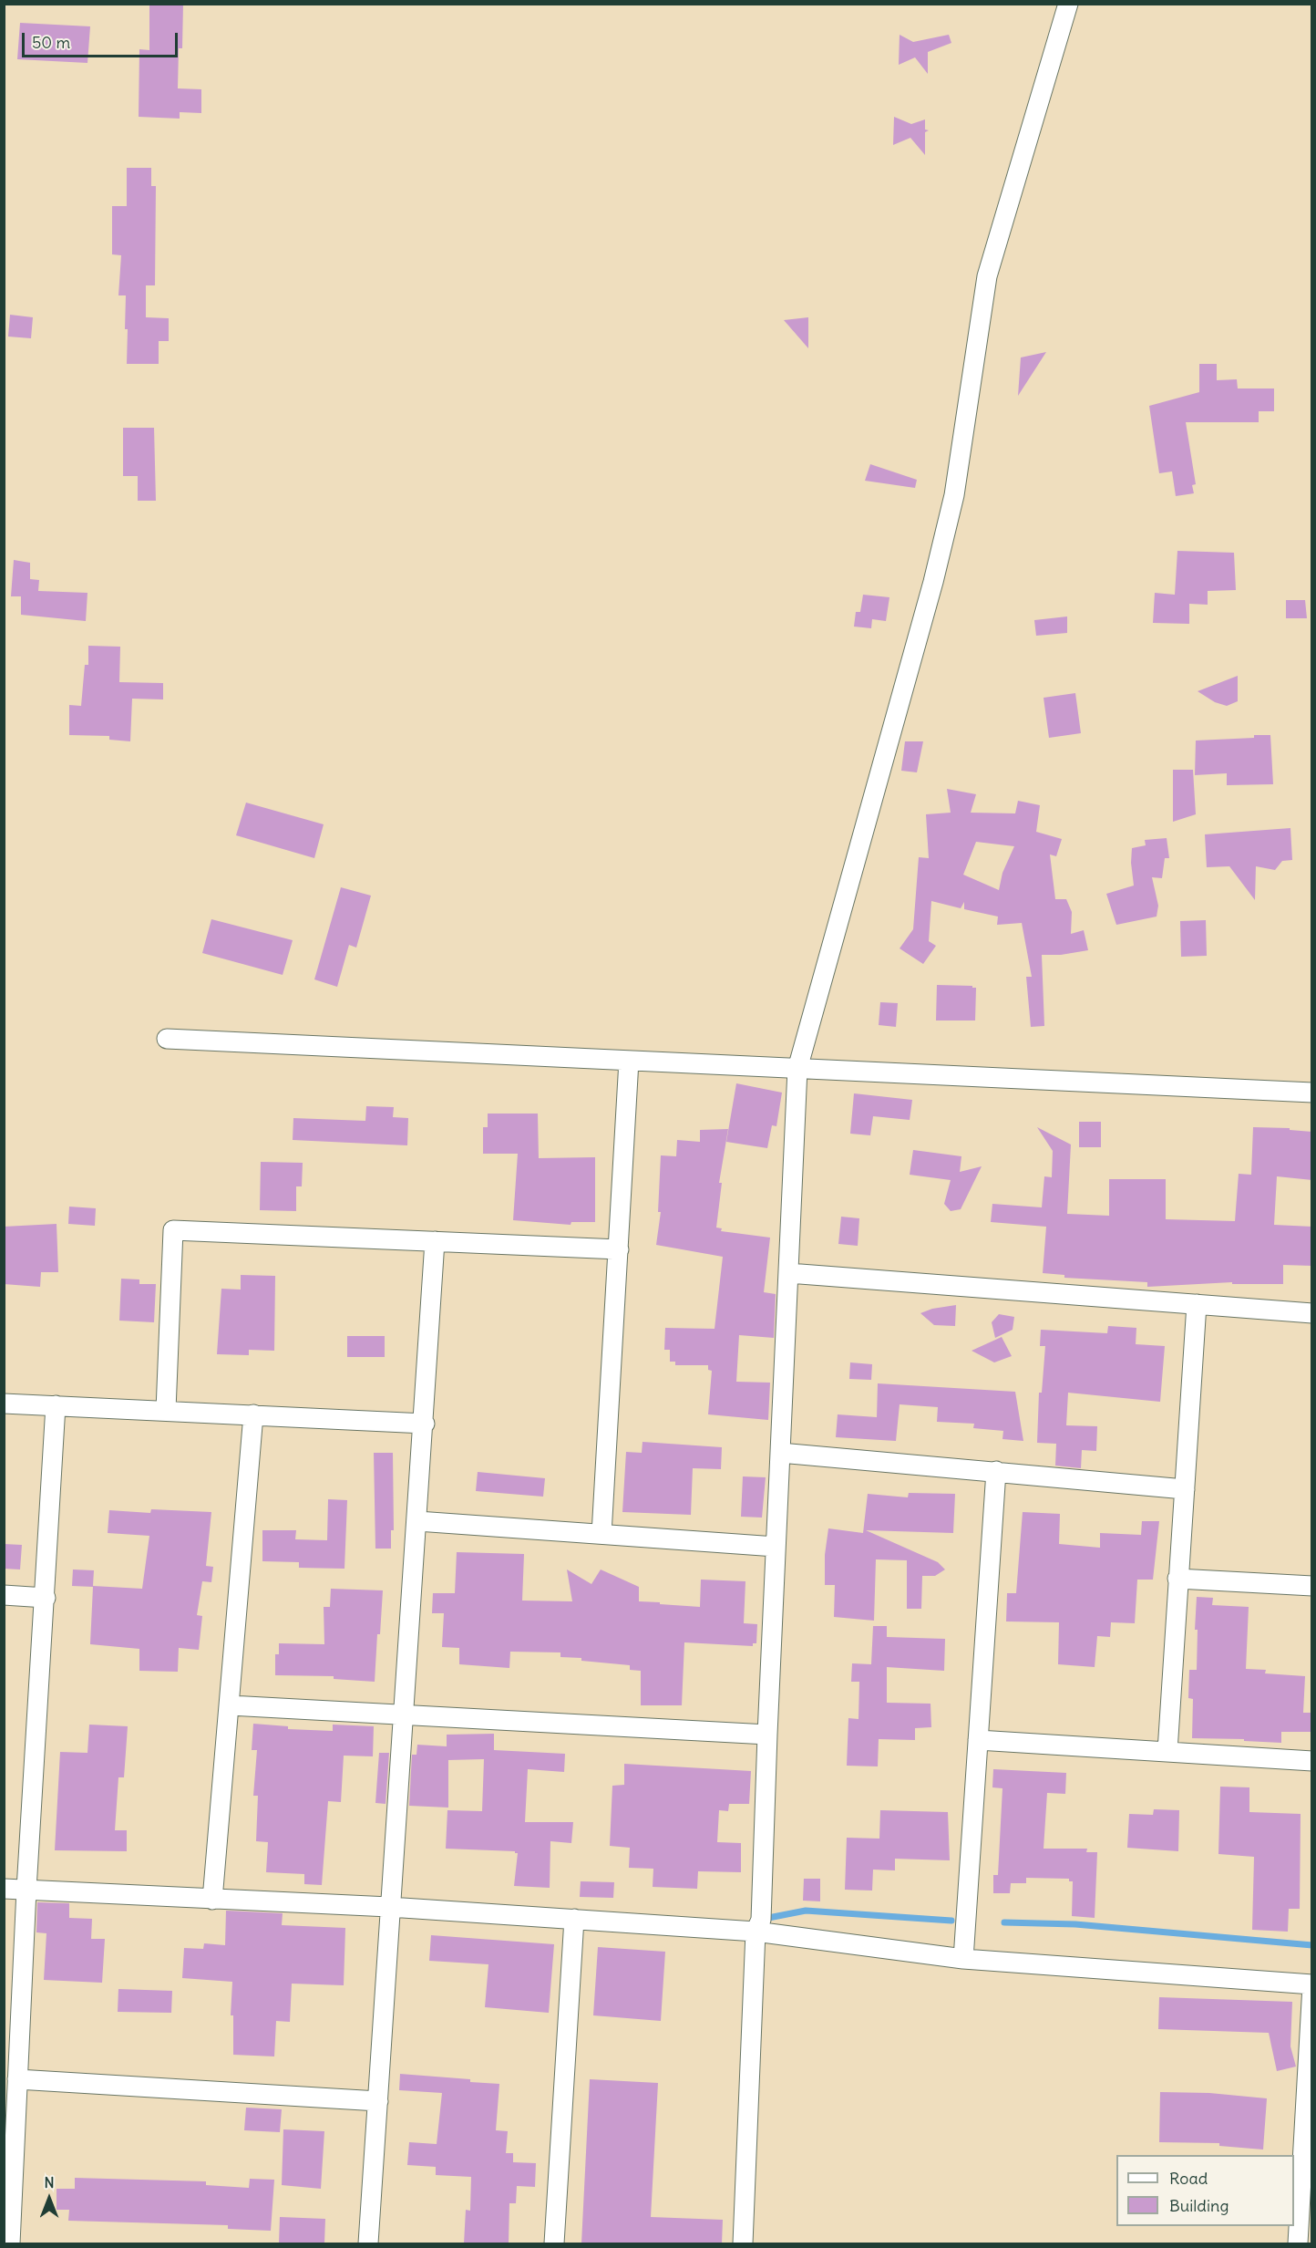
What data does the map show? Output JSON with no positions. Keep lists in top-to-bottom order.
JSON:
{
  "legend": ["Road", "Building"],
  "scale_bar": "50 m",
  "north": "top"
}
